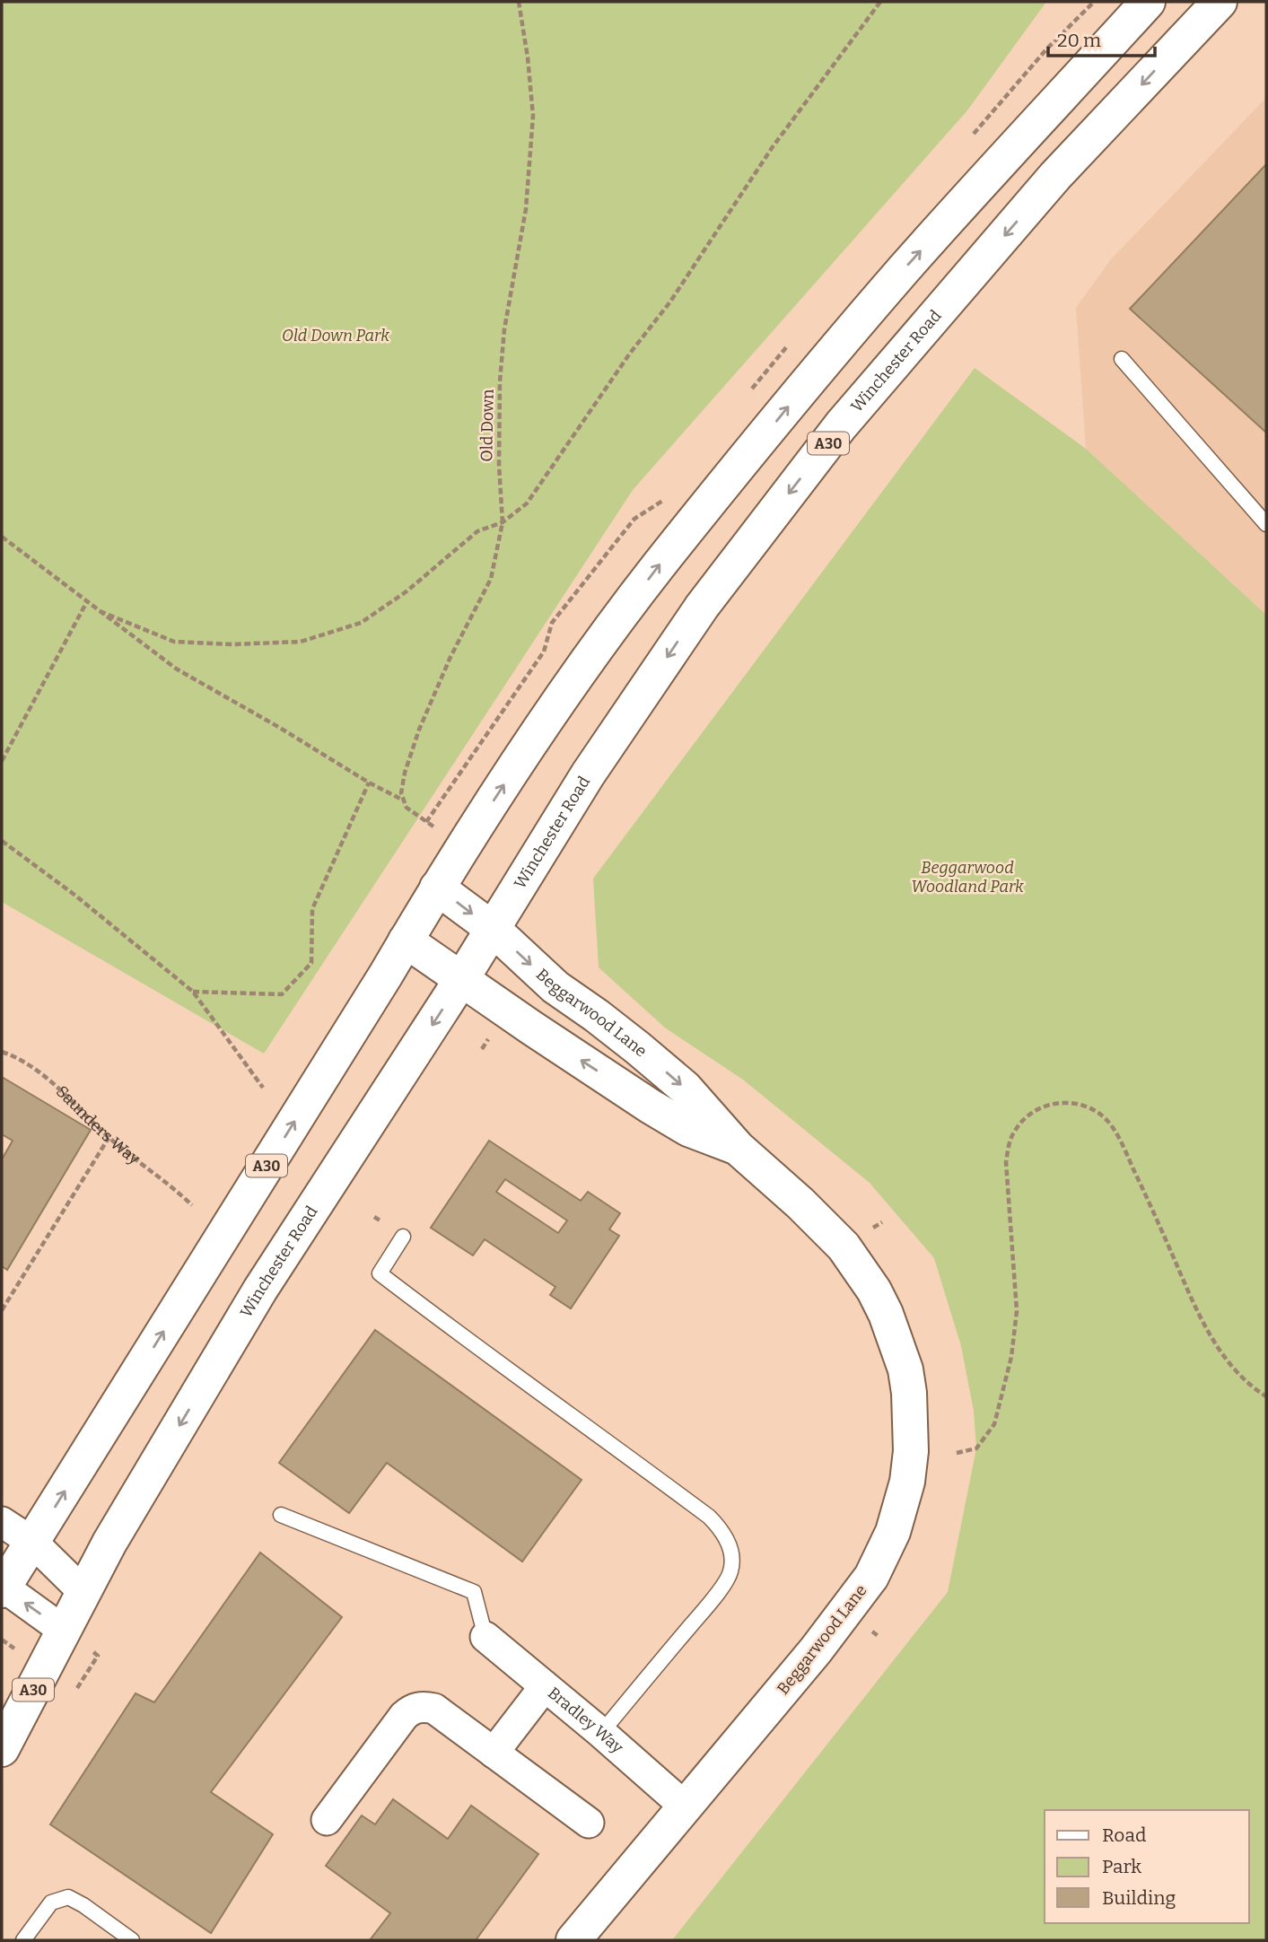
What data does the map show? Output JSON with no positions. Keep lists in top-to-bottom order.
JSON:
{
  "streets": {
    "main road": ["Winchester Road", "A30", "Beggarwood Lane"],
    "street": ["Bradley Way"],
    "path": ["Old Down", "Saunders Way"]
  },
  "crossings": [
    ["Winchester Road", "Beggarwood Lane"],
    ["A30", "Beggarwood Lane"],
    ["Beggarwood Lane", "Bradley Way"]
  ],
  "parks": ["Old Down Park", "Beggarwood Woodland Park"],
  "legend": ["Road", "Park", "Building"],
  "scale_bar": "20 m"
}
